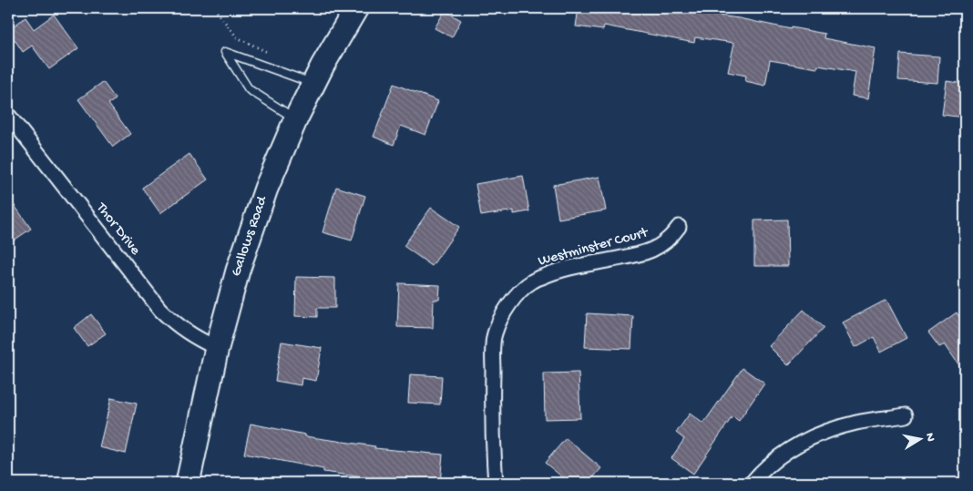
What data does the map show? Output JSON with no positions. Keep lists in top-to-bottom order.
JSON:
{
  "streets": {
    "main road": ["Gallows Road"],
    "street": ["Thor Drive", "Westminster Court"]
  },
  "crossings": [
    ["Thor Drive", "Gallows Road"]
  ],
  "north": "right"
}
